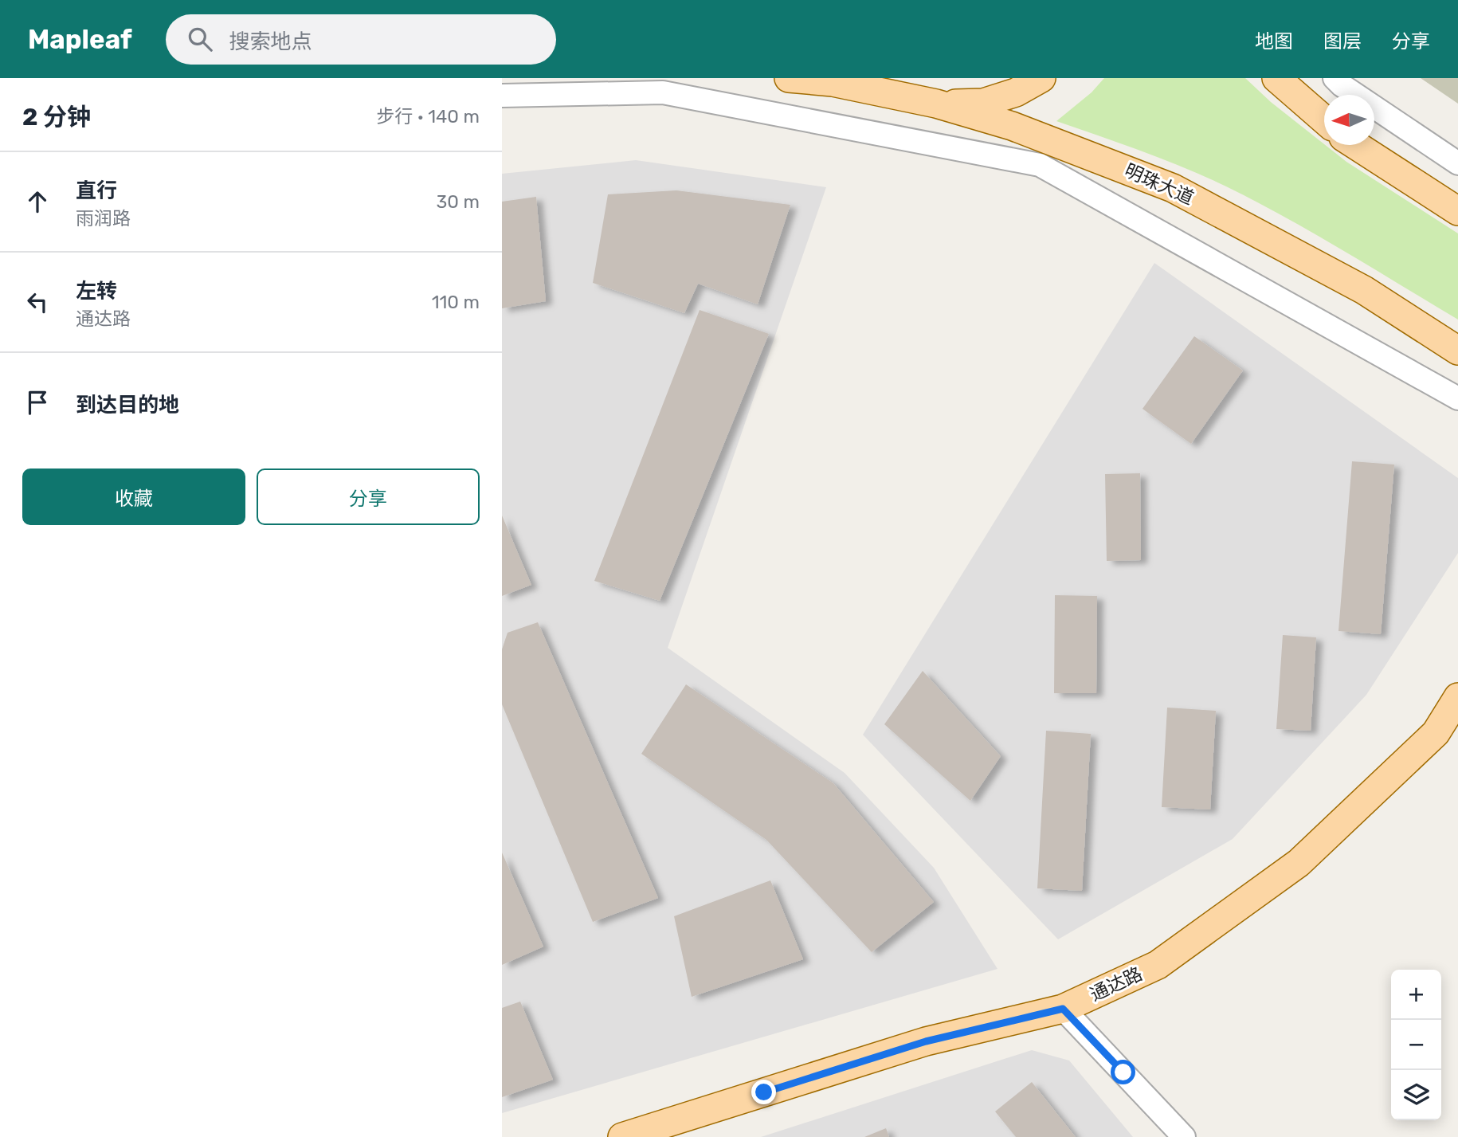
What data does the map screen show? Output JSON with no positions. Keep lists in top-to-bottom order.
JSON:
{
  "streets": {
    "main road": ["明珠大道", "通达路"]
  },
  "north": "left",
  "page": {
    "header": "Mapleaf",
    "search": "搜索地点",
    "nav": ["地图", "图层", "分享"],
    "heading": ["2 分钟", "步行 · 140 m"],
    "list": [
      ["直行", "雨润路", "30 m"],
      ["左转", "通达路", "110 m"],
      "到达目的地"
    ],
    "buttons": ["收藏", "分享"],
    "map_buttons": ["+", "−"]
  }
}
